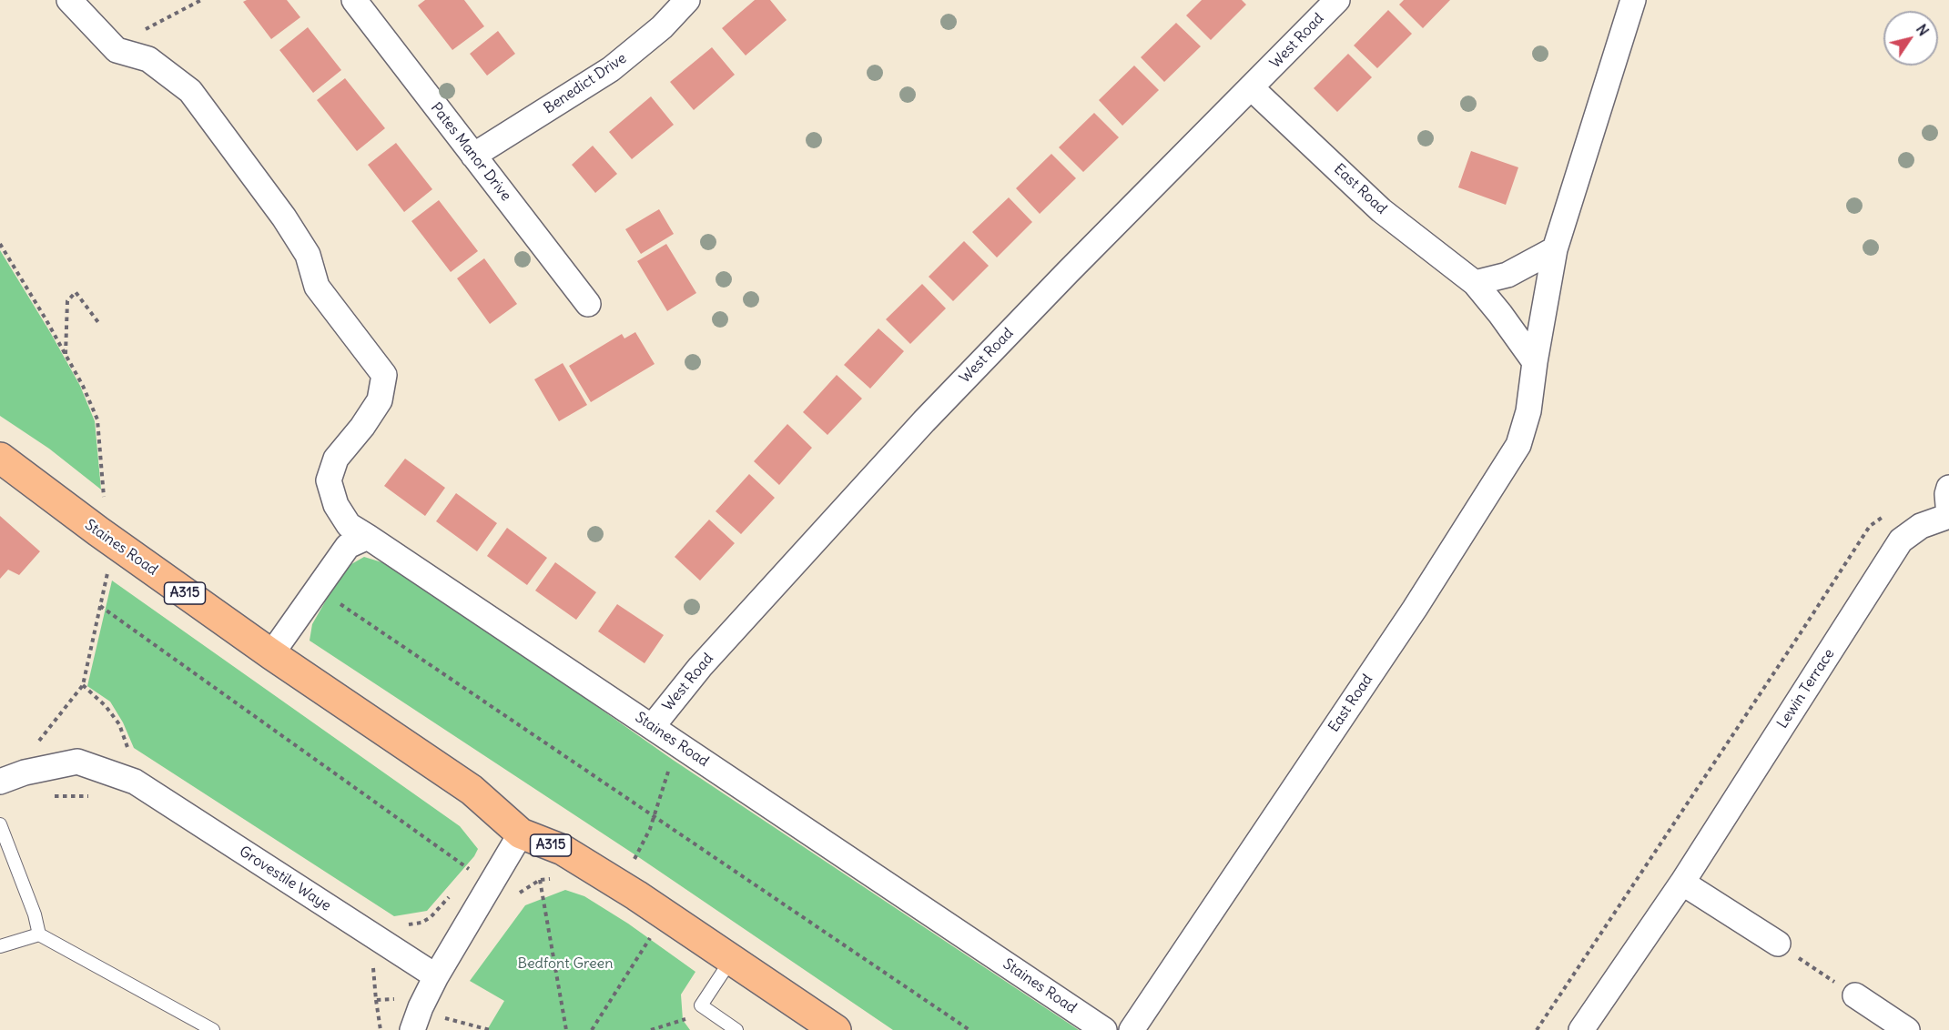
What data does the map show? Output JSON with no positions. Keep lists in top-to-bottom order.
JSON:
{
  "streets": {
    "main road": ["Staines Road", "A315"],
    "street": [
      "West Road",
      "Benedict Drive",
      "Pates Manor Drive",
      "East Road",
      "Lewin Terrace",
      "Grovestile Waye"
    ]
  },
  "crossings": [
    ["West Road", "East Road"],
    ["West Road", "Staines Road"],
    ["Benedict Drive", "Pates Manor Drive"]
  ],
  "parks": ["Bedfont Green"],
  "north": "top right"
}
